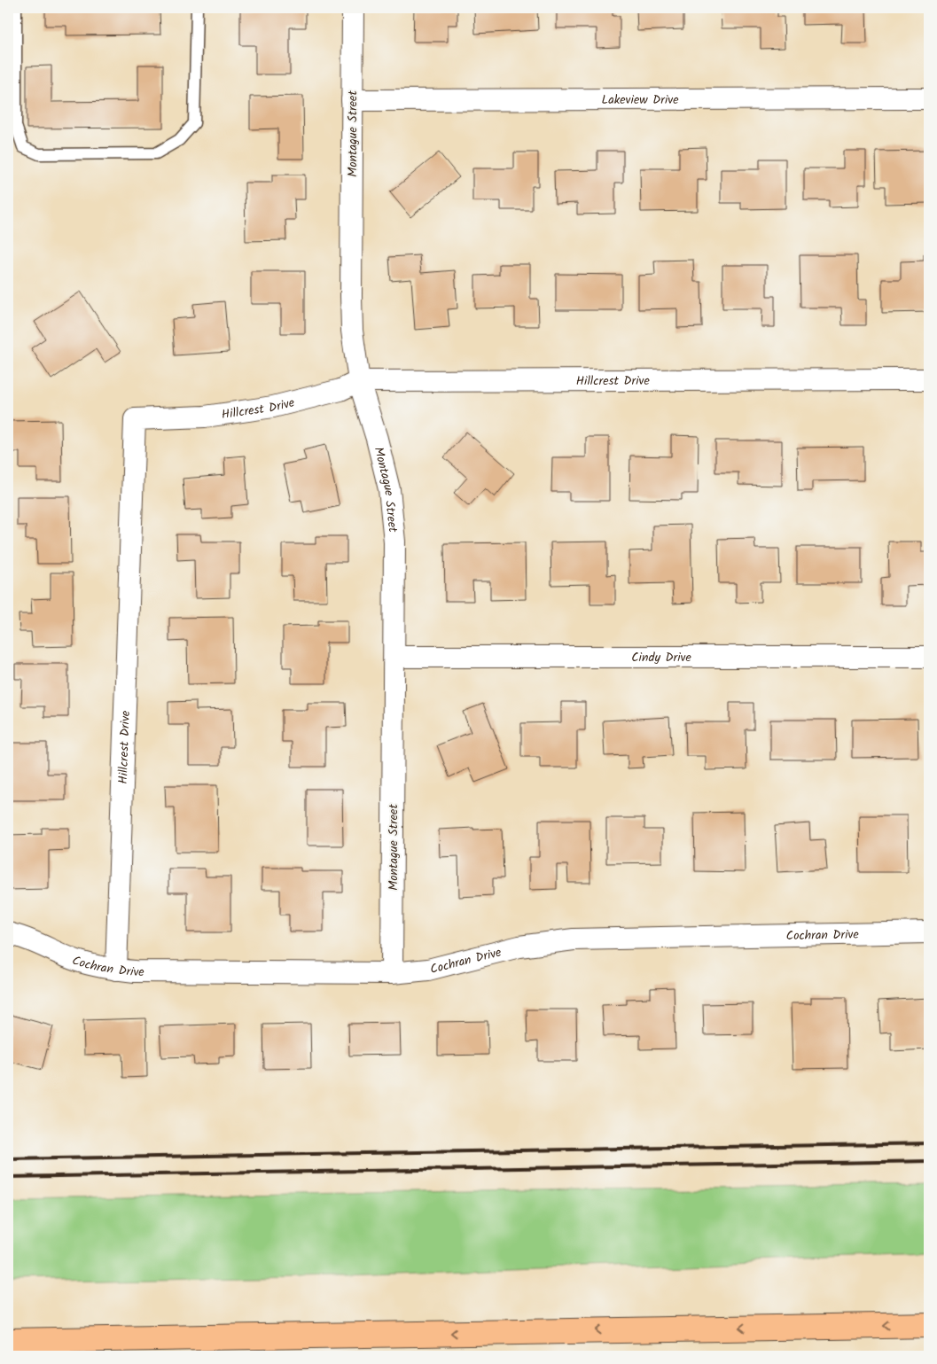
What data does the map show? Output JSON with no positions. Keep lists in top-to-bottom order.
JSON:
{
  "streets": {
    "street": [
      "Lakeview Drive",
      "Montague Street",
      "Hillcrest Drive",
      "Cindy Drive",
      "Cochran Drive"
    ]
  },
  "crossings": [
    ["Lakeview Drive", "Montague Street"],
    ["Montague Street", "Hillcrest Drive"],
    ["Montague Street", "Cindy Drive"],
    ["Montague Street", "Cochran Drive"],
    ["Hillcrest Drive", "Cochran Drive"]
  ]
}
